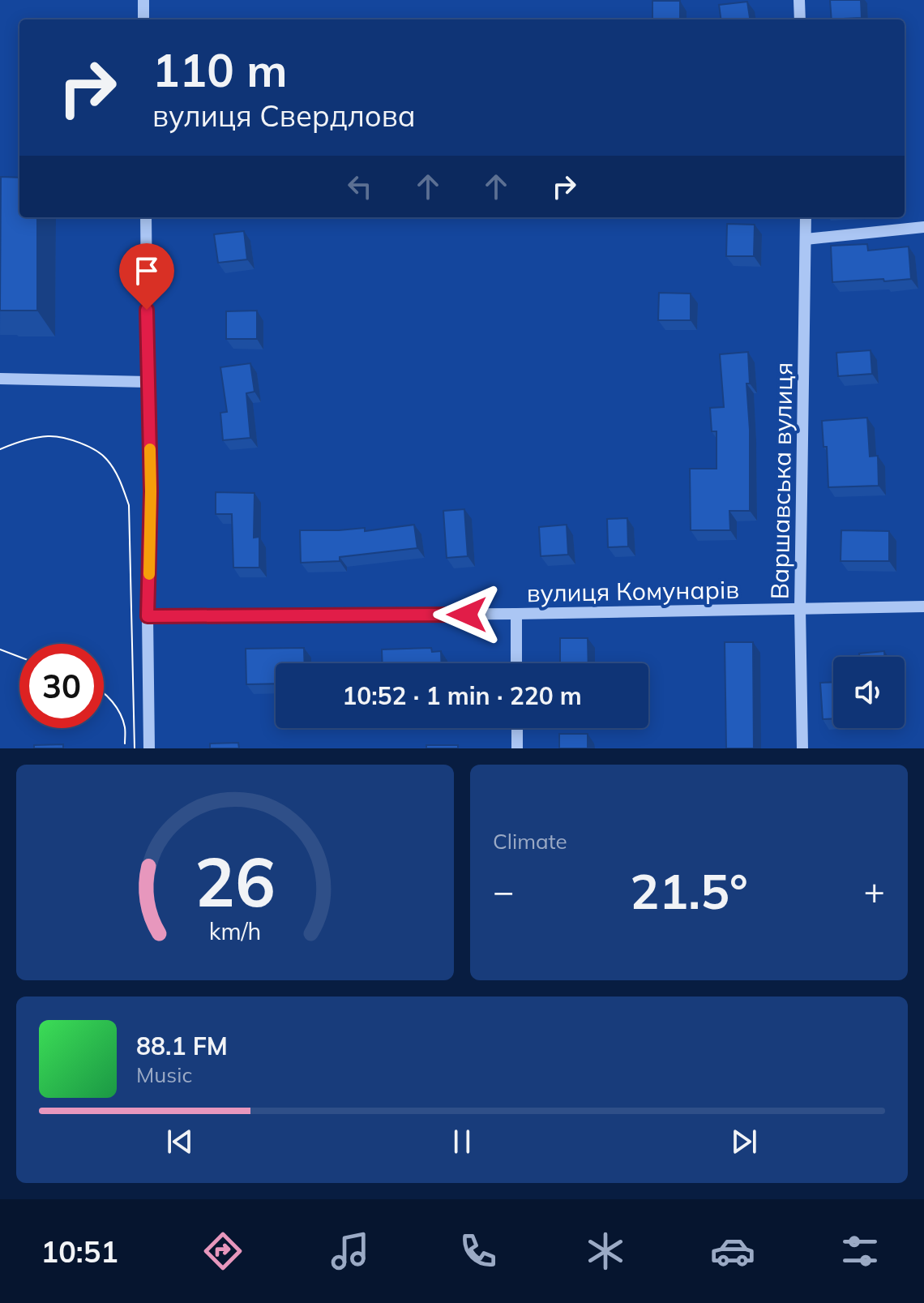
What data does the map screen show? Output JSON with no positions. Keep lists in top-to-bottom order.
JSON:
{
  "streets": {
    "street": ["Варшавська вулиця", "вулиця Комунарів"]
  },
  "crossings": [
    ["Варшавська вулиця", "вулиця Комунарів"]
  ],
  "page": {
    "turn": ["110 m", "вулиця Свердлова"],
    "limit": "30",
    "trip": "10:52 · 1 min · 220 m",
    "tile": "Climate",
    "heat": ["−", "21.5°", "+"],
    "song": ["88.1 FM", "Music"],
    "tabs": "10:51",
    "gauge": ["26", "km/h"]
  }
}
